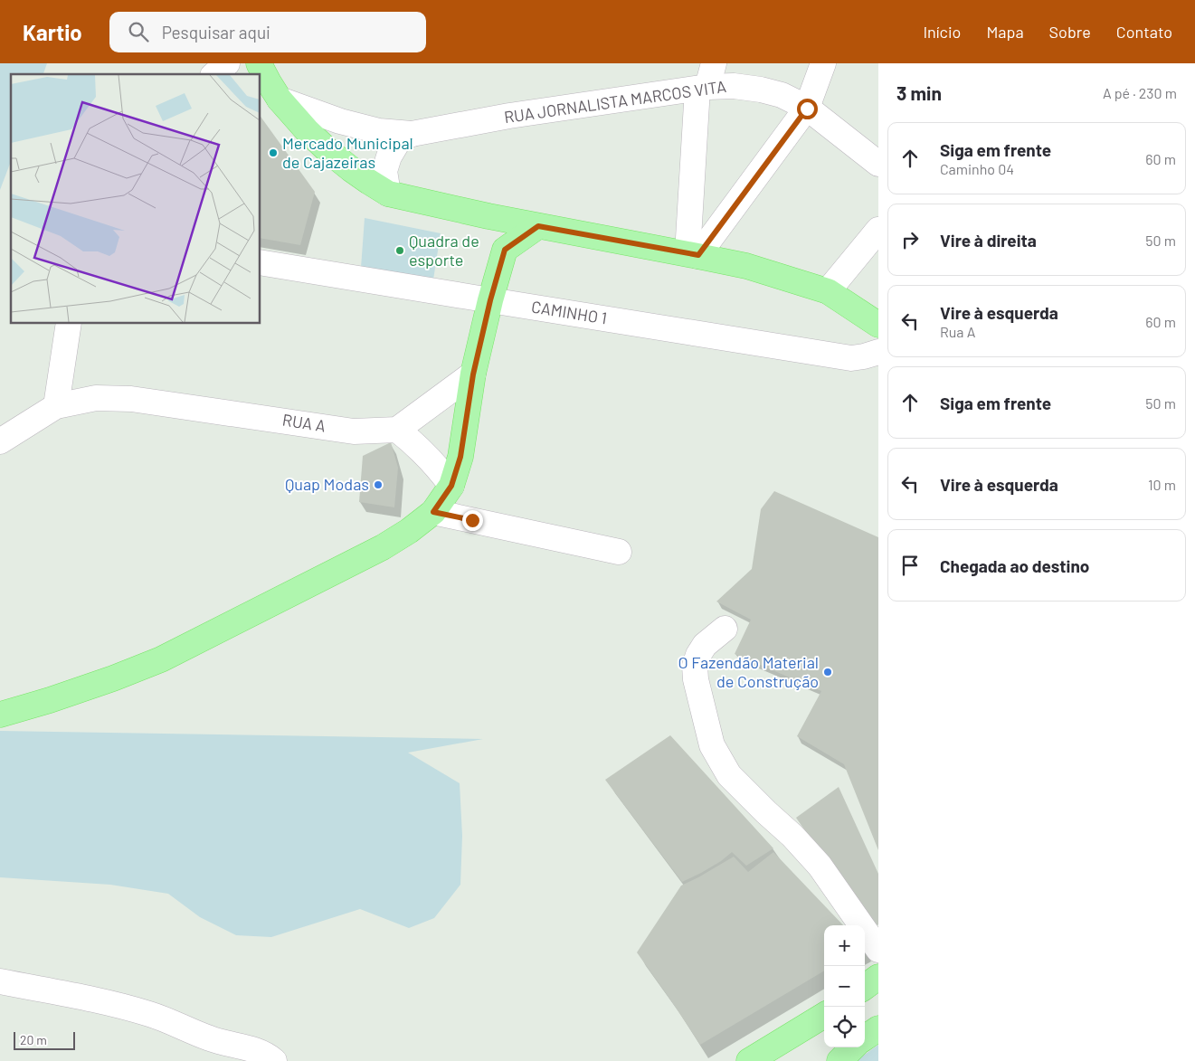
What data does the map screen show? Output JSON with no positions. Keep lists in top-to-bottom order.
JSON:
{
  "streets": {
    "street": ["RUA JORNALISTA MARCOS VITA", "CAMINHO 1", "RUA A"]
  },
  "places": [
    "Mercado Municipal de Cajazeiras",
    "Quadra de esporte",
    "Quap Modas",
    "O Fazendão Material de Construção"
  ],
  "scale_bar": "20 m",
  "page": {
    "header": "Kartio",
    "search": "Pesquisar aqui",
    "nav": [
      "Início",
      "Mapa",
      "Sobre",
      "Contato"
    ],
    "heading": ["3 min", "A pé · 230 m"],
    "list": [
      ["Siga em frente", "Caminho 04", "60 m"],
      ["Vire à direita", "50 m"],
      ["Vire à esquerda", "Rua A", "60 m"],
      ["Siga em frente", "50 m"],
      ["Vire à esquerda", "10 m"],
      "Chegada ao destino"
    ],
    "map_buttons": ["+", "−"],
    "scale": "20 m"
  }
}
